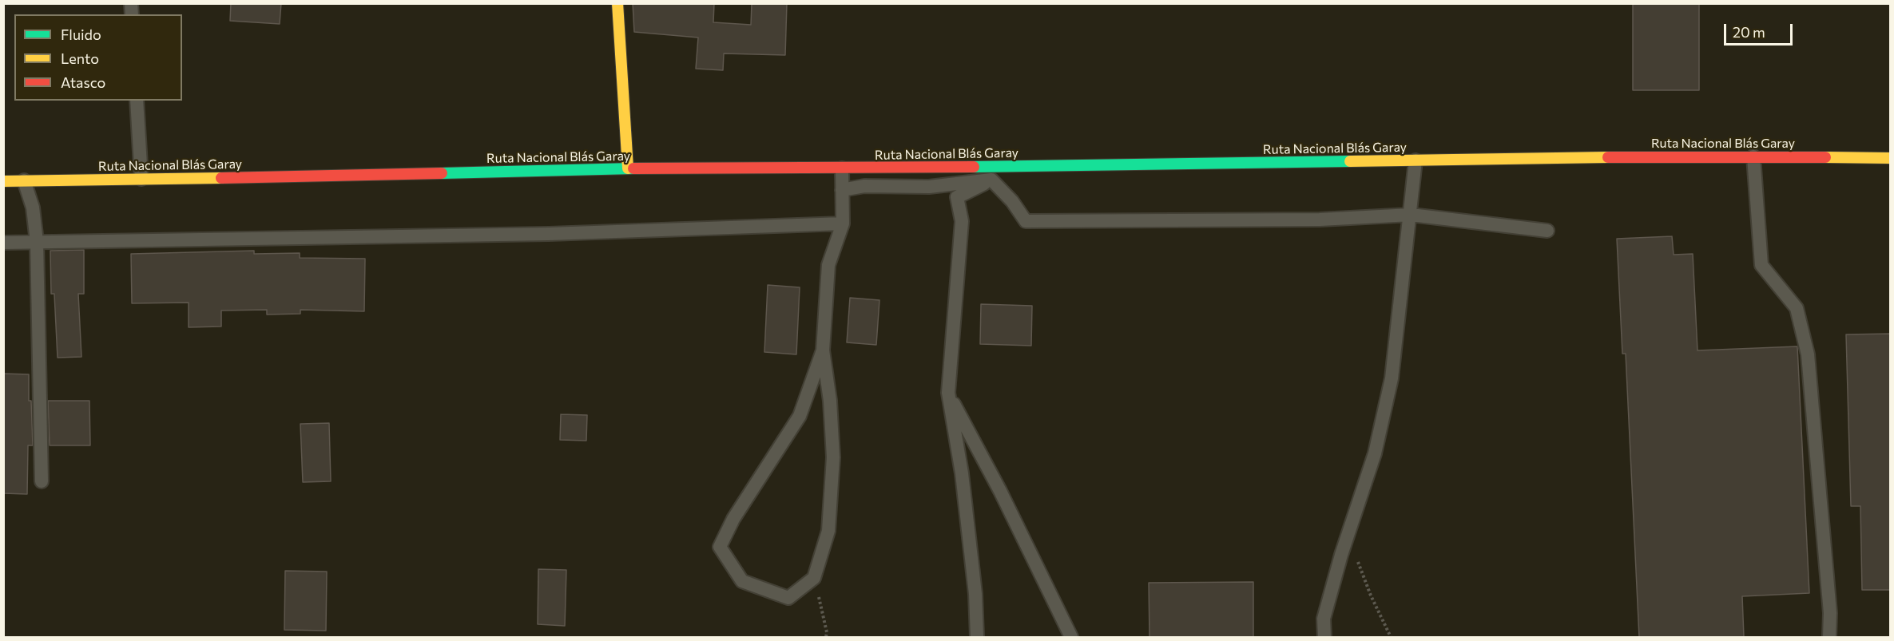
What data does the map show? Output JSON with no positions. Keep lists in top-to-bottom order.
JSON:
{
  "streets": {
    "main road": ["Ruta Nacional Blás Garay"]
  },
  "legend": ["Fluido", "Lento", "Atasco"],
  "scale_bar": "20 m"
}
